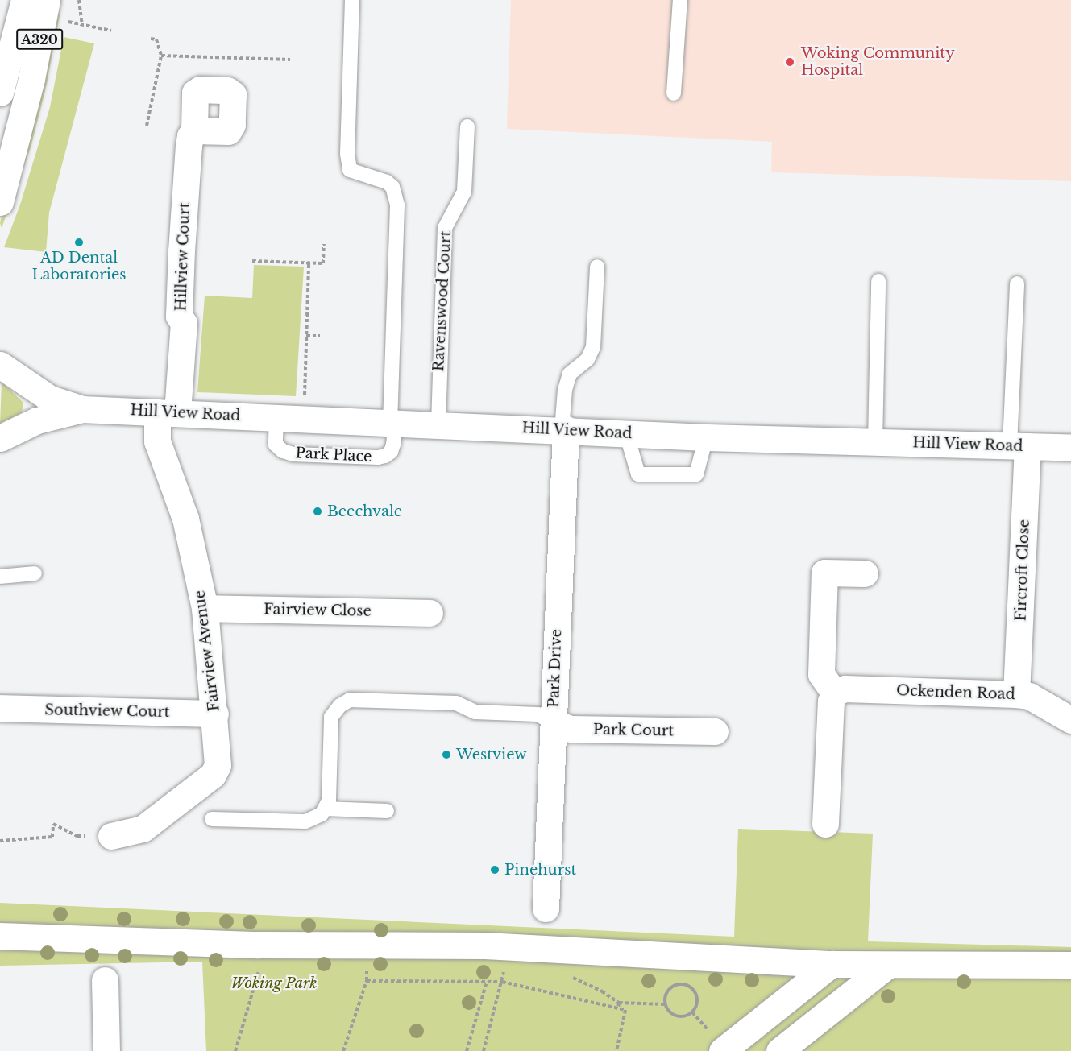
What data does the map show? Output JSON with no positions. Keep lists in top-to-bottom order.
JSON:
{
  "streets": {
    "street": [
      "A320",
      "Hillview Court",
      "Hill View Road",
      "Fircroft Close",
      "Fairview Close",
      "Fairview Avenue",
      "Park Drive",
      "Ockenden Road",
      "Southview Court",
      "Park Court"
    ],
    "lane": ["Ravenswood Court", "Park Place"]
  },
  "crossings": [
    ["Hillview Court", "Hill View Road"],
    ["Hillview Court", "Fairview Avenue"],
    ["Ravenswood Court", "Hill View Road"],
    ["Hill View Road", "Park Place"],
    ["Hill View Road", "Fircroft Close"],
    ["Hill View Road", "Fairview Avenue"],
    ["Hill View Road", "Park Drive"],
    ["Fircroft Close", "Ockenden Road"],
    ["Fairview Close", "Fairview Avenue"],
    ["Fairview Avenue", "Southview Court"],
    ["Park Drive", "Park Court"]
  ],
  "parks": ["Woking Park"],
  "places": [
    "Woking Community Hospital",
    "AD Dental Laboratories",
    "Beechvale",
    "Westview",
    "Pinehurst"
  ]
}
